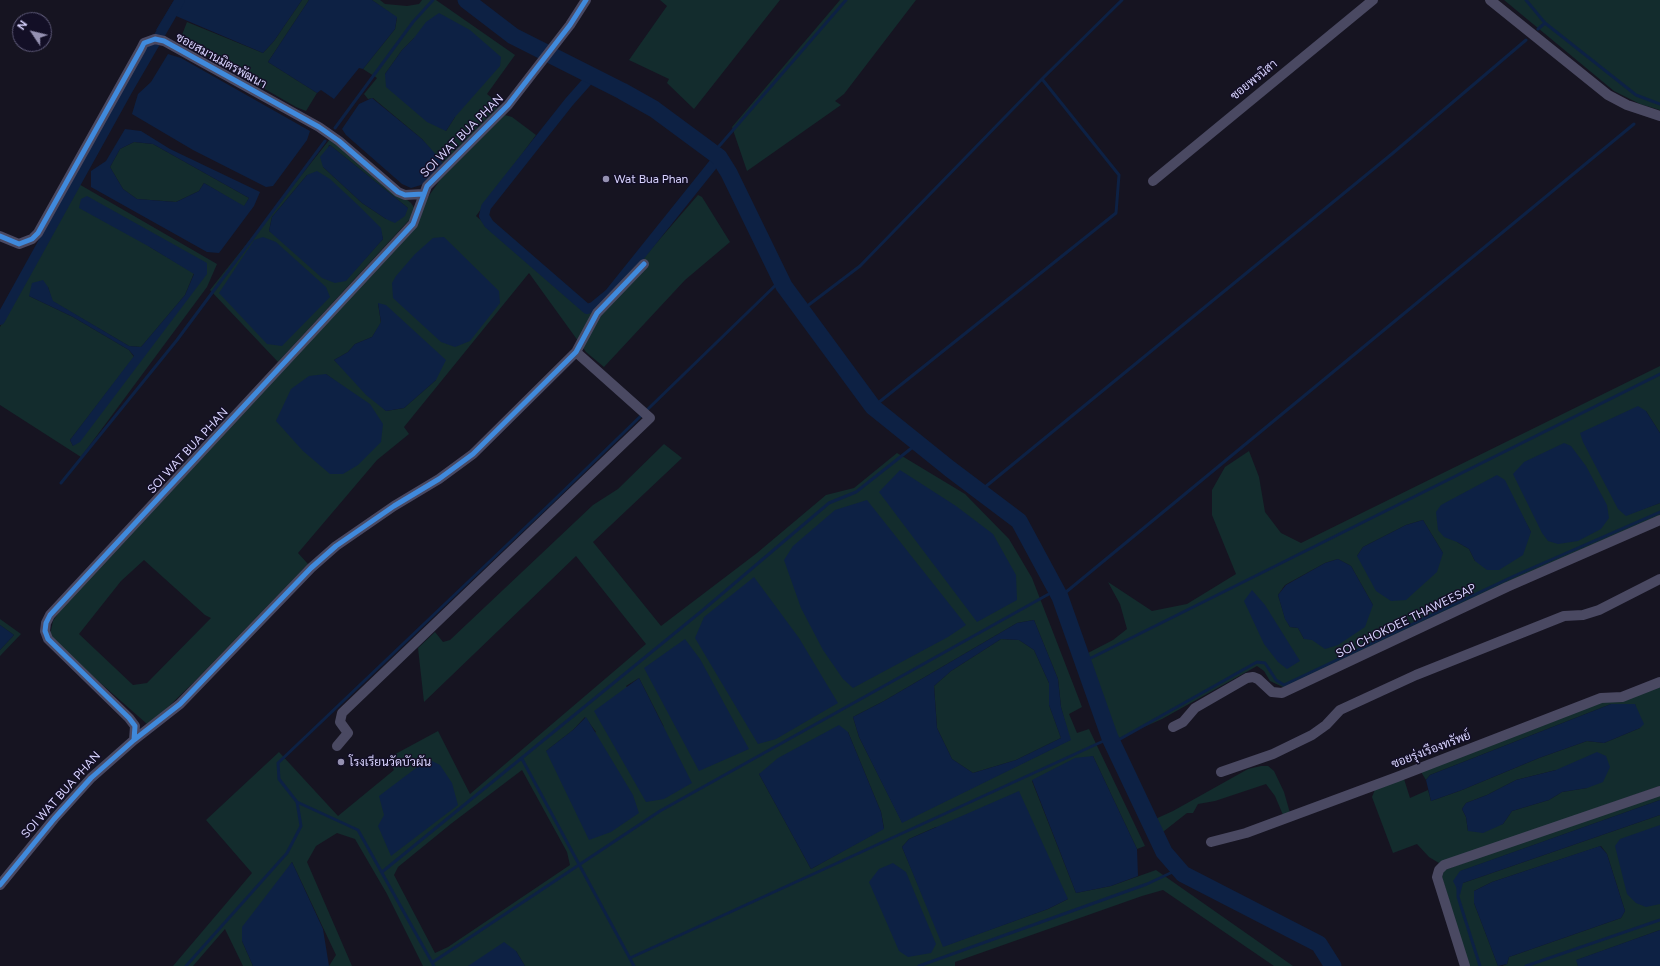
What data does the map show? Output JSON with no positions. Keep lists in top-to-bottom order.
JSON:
{
  "streets": {
    "street": [
      "ซอยสมานมิตรพัฒนา",
      "ซอยพรนิสา",
      "SOI WAT BUA PHAN",
      "SOI CHOKDEE THAWEESAP",
      "ซอยรุ่งเรืองทรัพย์"
    ]
  },
  "crossings": [
    ["ซอยสมานมิตรพัฒนา", "SOI WAT BUA PHAN"]
  ],
  "places": ["Wat Bua Phan", "โรงเรียนวัดบัวผัน"],
  "north": "top left"
}
